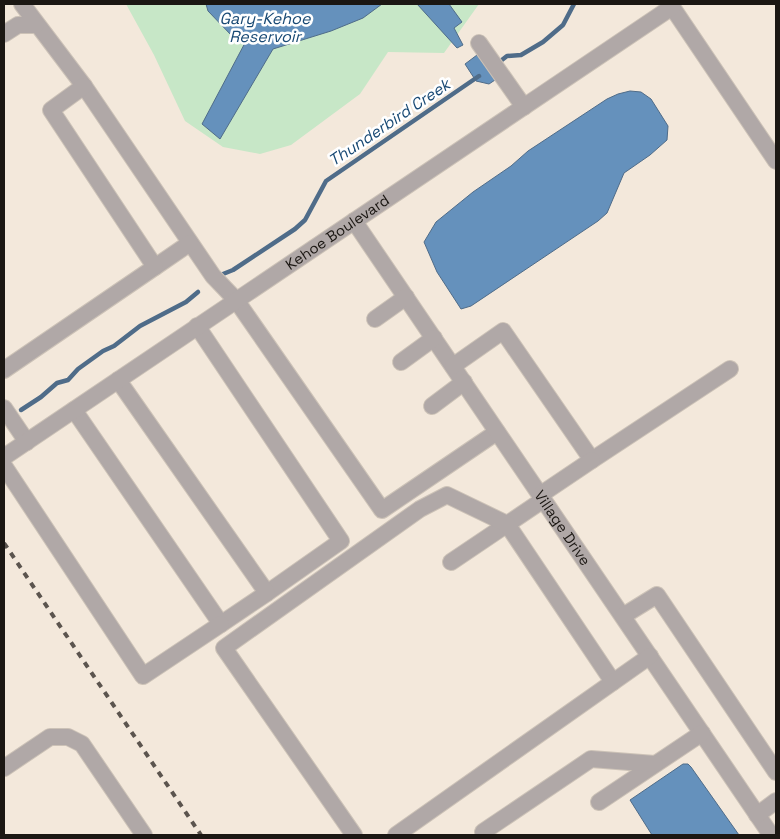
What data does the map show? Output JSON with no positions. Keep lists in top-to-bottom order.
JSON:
{
  "streets": {
    "street": ["Kehoe Boulevard", "Village Drive"]
  },
  "crossings": [
    ["Kehoe Boulevard", "Village Drive"]
  ],
  "water": ["Gary-Kehoe Reservoir", "Thunderbird Creek"]
}
